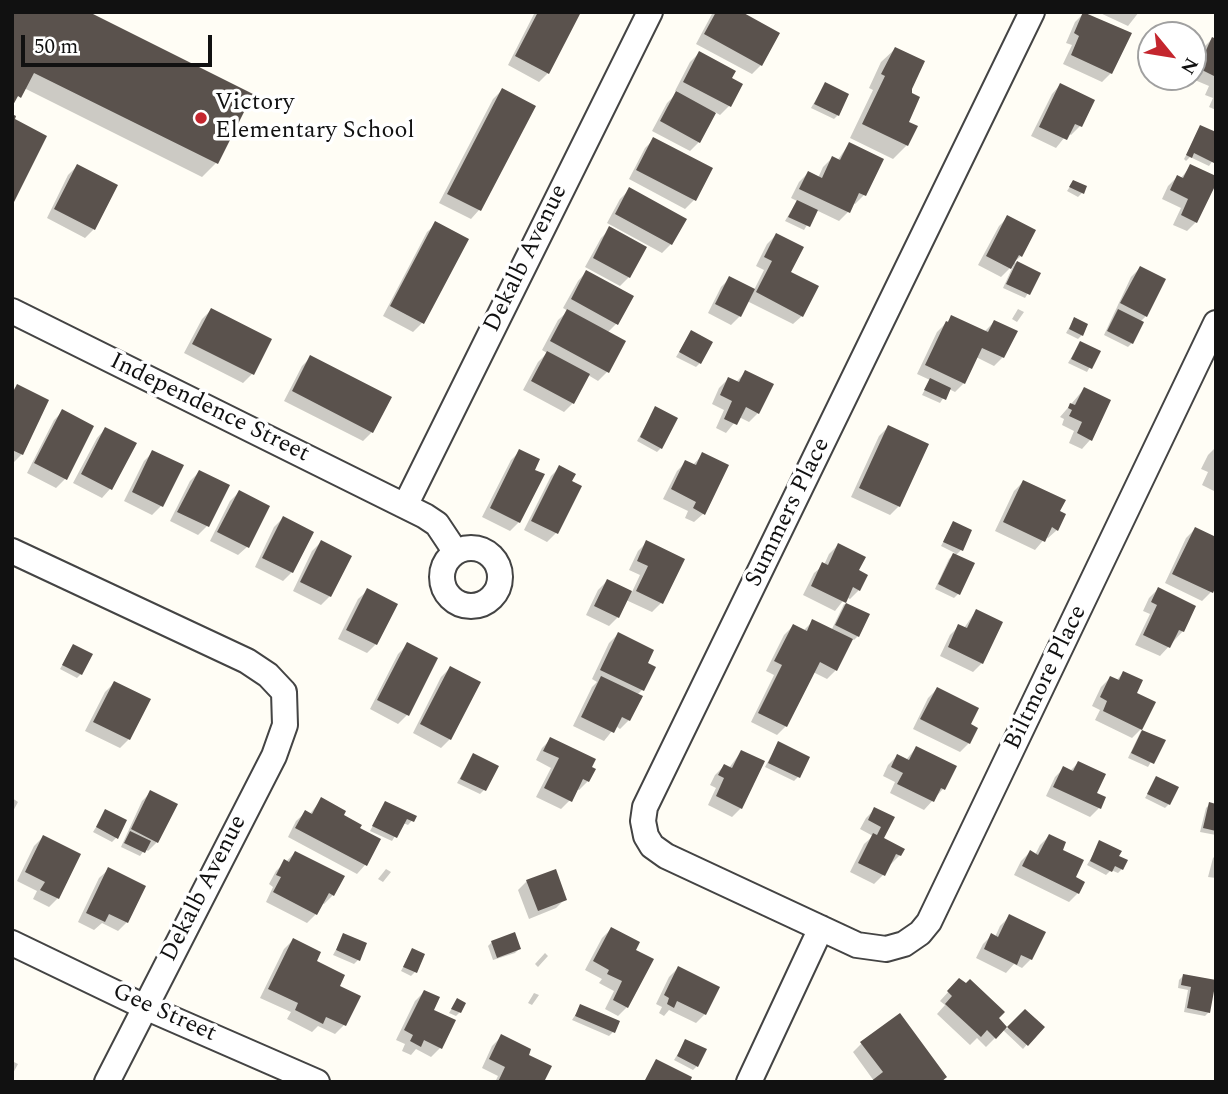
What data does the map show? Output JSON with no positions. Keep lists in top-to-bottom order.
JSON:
{
  "streets": {
    "street": [
      "Dekalb Avenue",
      "Independence Street",
      "Summers Place",
      "Biltmore Place",
      "Gee Street"
    ]
  },
  "crossings": [
    ["Dekalb Avenue", "Independence Street"],
    ["Dekalb Avenue", "Gee Street"],
    ["Summers Place", "Biltmore Place"]
  ],
  "places": ["Victory Elementary School"],
  "scale_bar": "50 m",
  "north": "bottom right"
}
